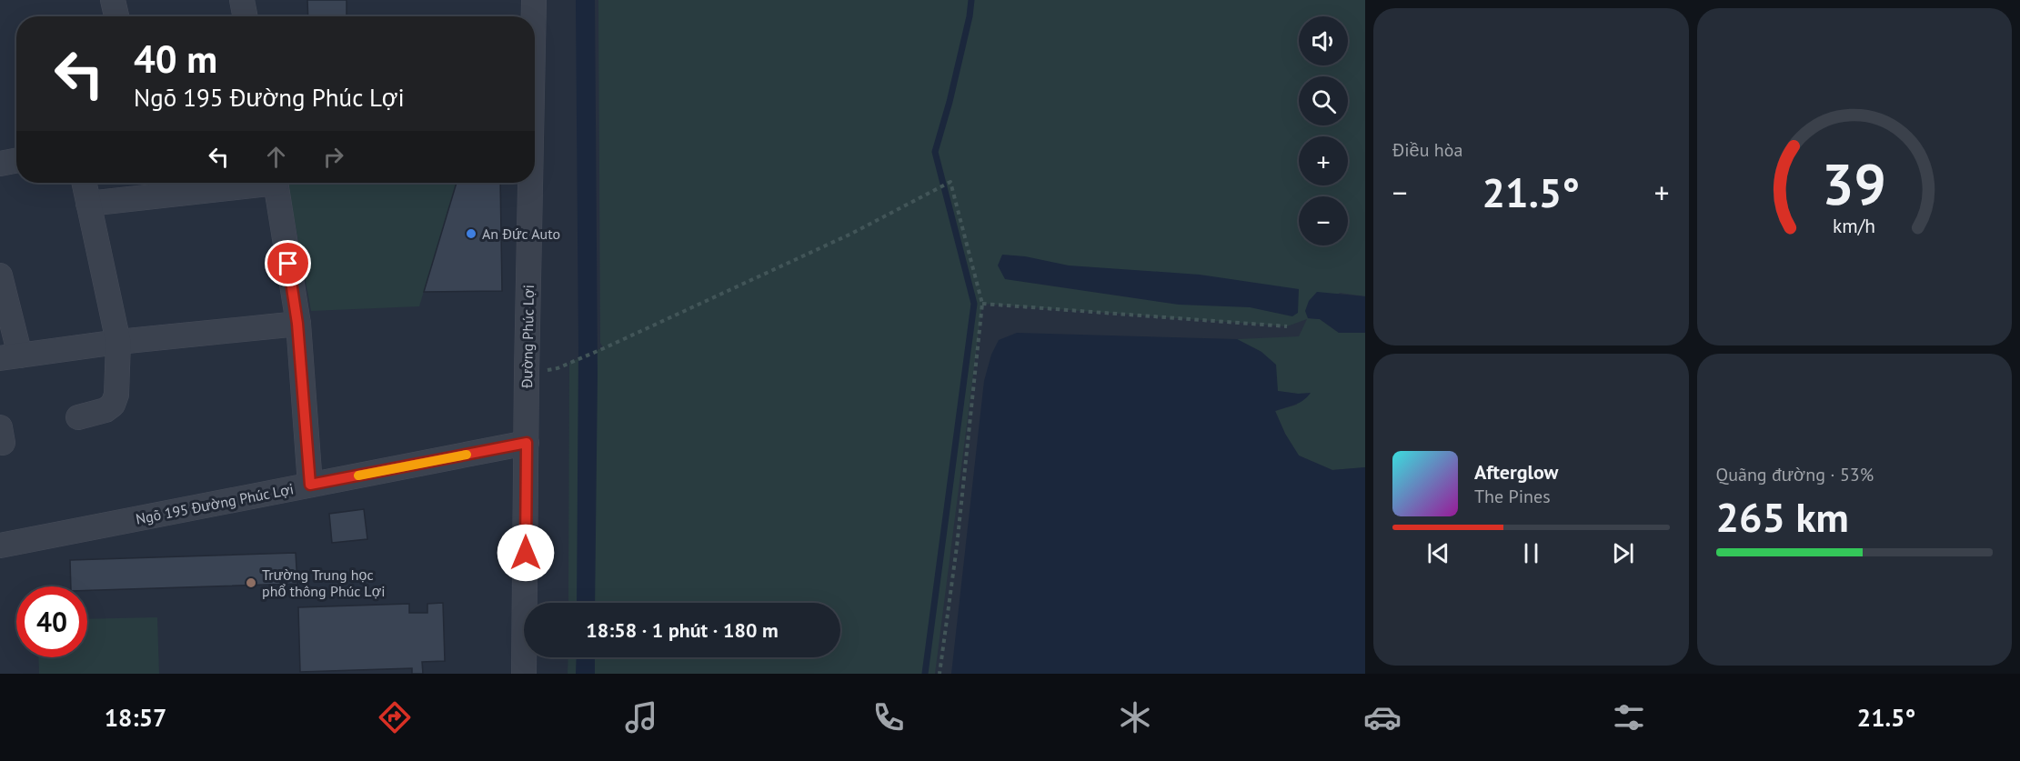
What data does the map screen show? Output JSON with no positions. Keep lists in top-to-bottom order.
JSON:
{
  "streets": {
    "street": ["Đường Phúc Lợi", "Ngõ 195 Đường Phúc Lợi"]
  },
  "crossings": [
    ["Đường Phúc Lợi", "Ngõ 195 Đường Phúc Lợi"]
  ],
  "places": ["An Đức Auto", "Trường Trung học phổ thông Phúc Lợi"],
  "page": {
    "tile": [
      "Điều hòa",
      ["Quãng đường · 53%", "265 km"]
    ],
    "map_buttons": ["+", "−"],
    "turn": ["40 m", "Ngõ 195 Đường Phúc Lợi"],
    "heat": ["−", "21.5°", "+"],
    "song": ["Afterglow", "The Pines"],
    "limit": "40",
    "trip": "18:58 · 1 phút · 180 m",
    "tabs": ["18:57", "21.5°"],
    "gauge": ["39", "km/h"]
  }
}
